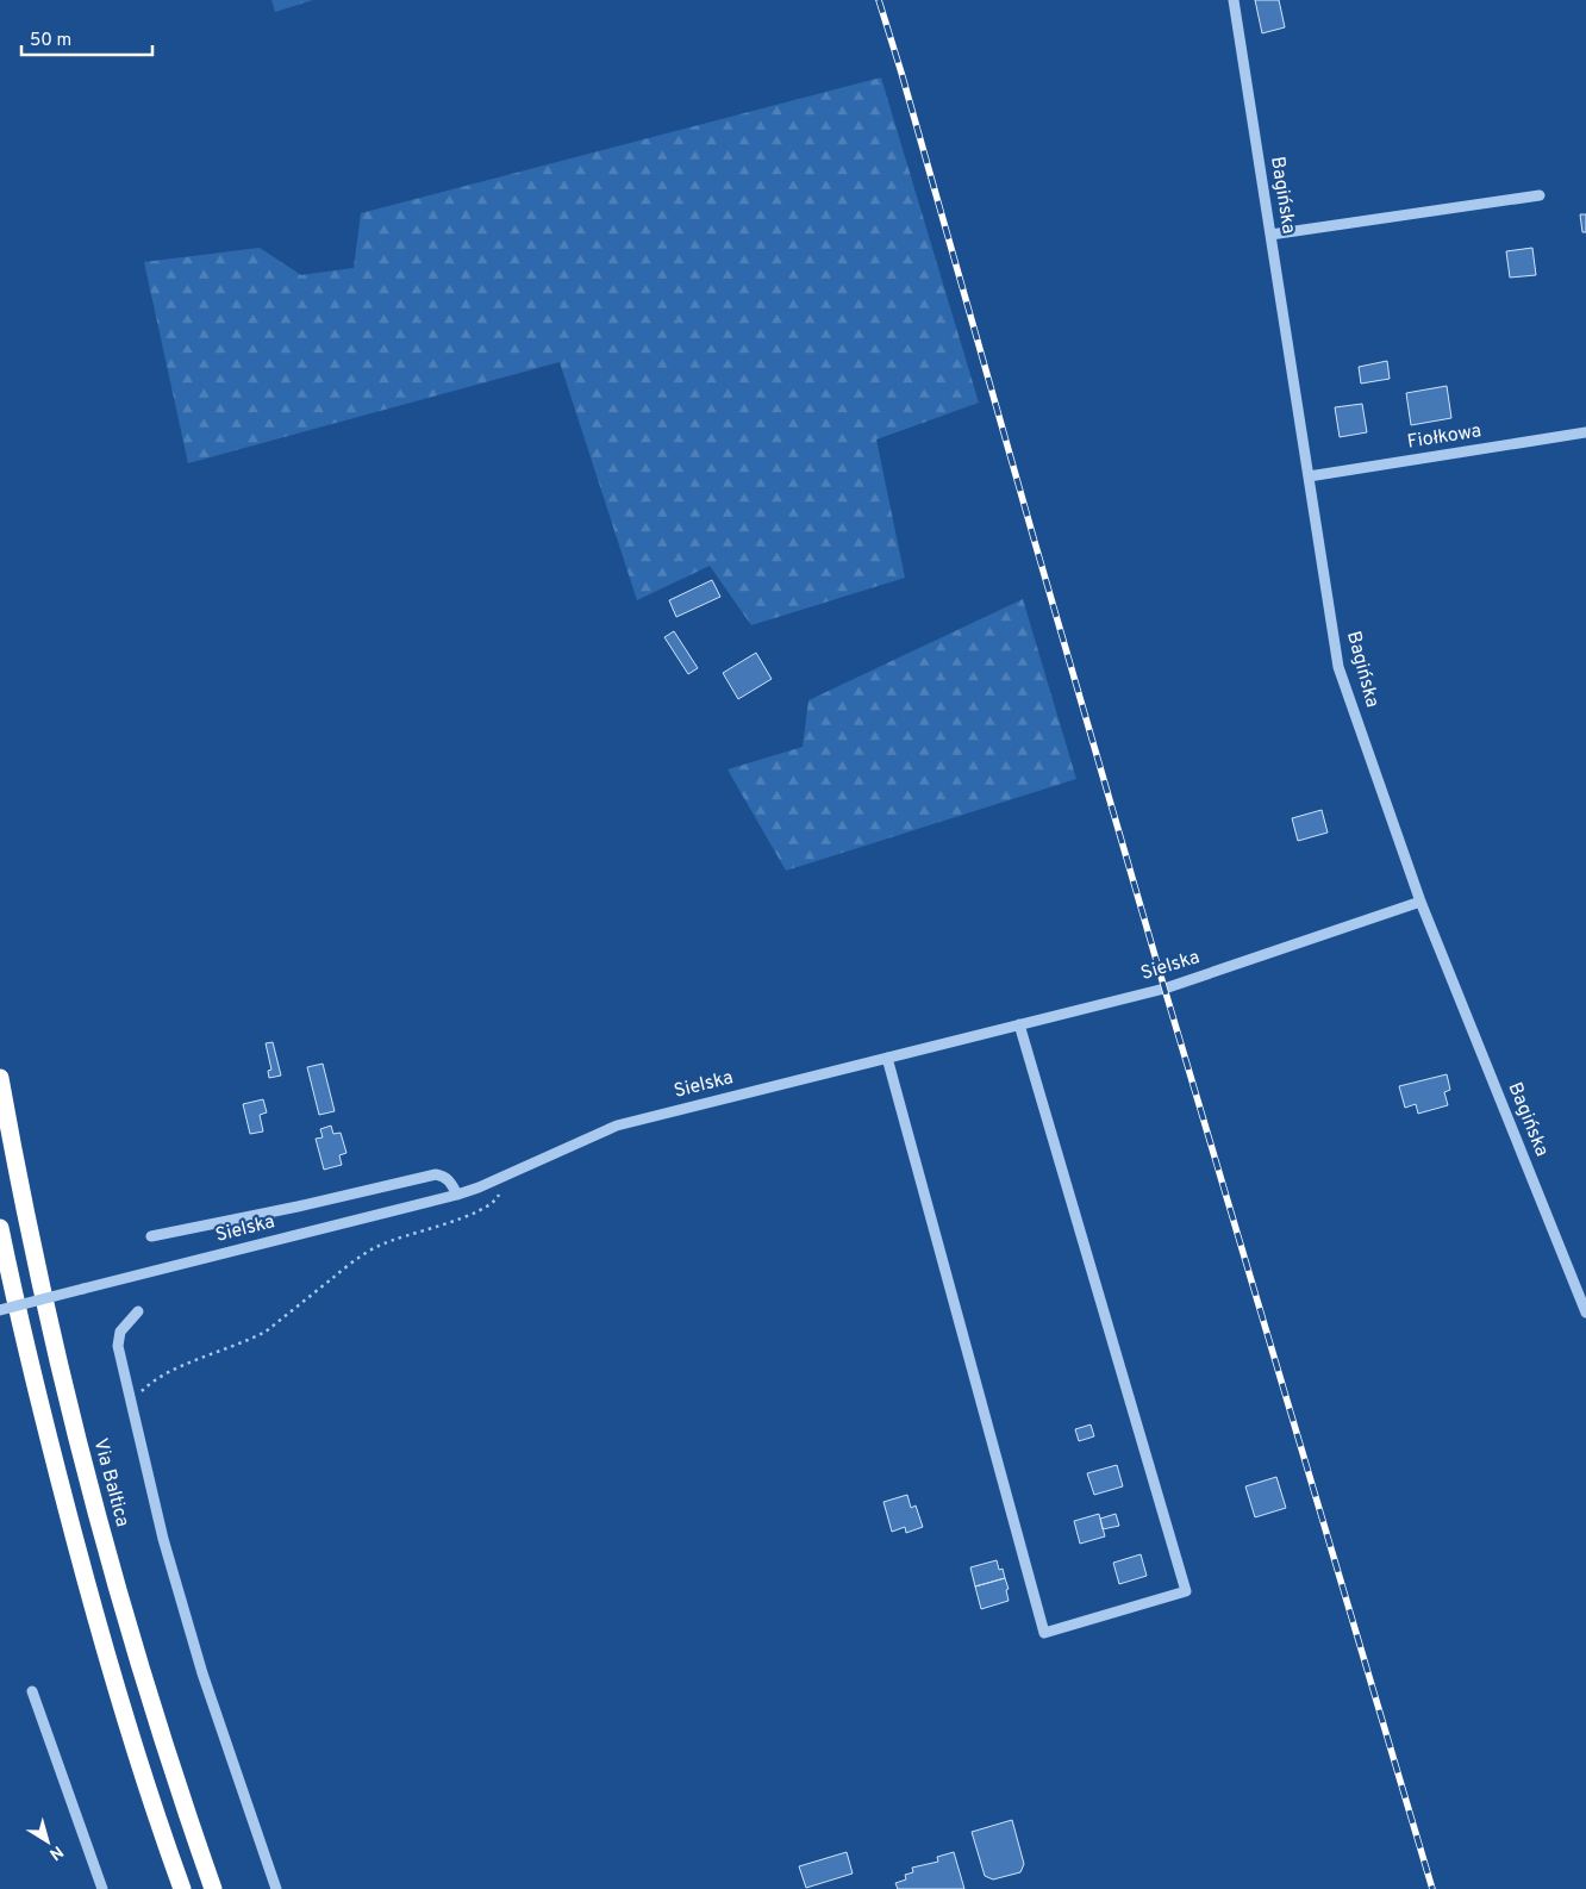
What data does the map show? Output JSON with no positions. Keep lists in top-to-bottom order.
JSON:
{
  "streets": {
    "highway": ["Via Baltica"],
    "street": ["Bagińska", "Fiołkowa", "Sielska"]
  },
  "crossings": [
    ["Bagińska", "Fiołkowa"],
    ["Bagińska", "Sielska"]
  ],
  "scale_bar": "50 m",
  "north": "bottom right"
}
